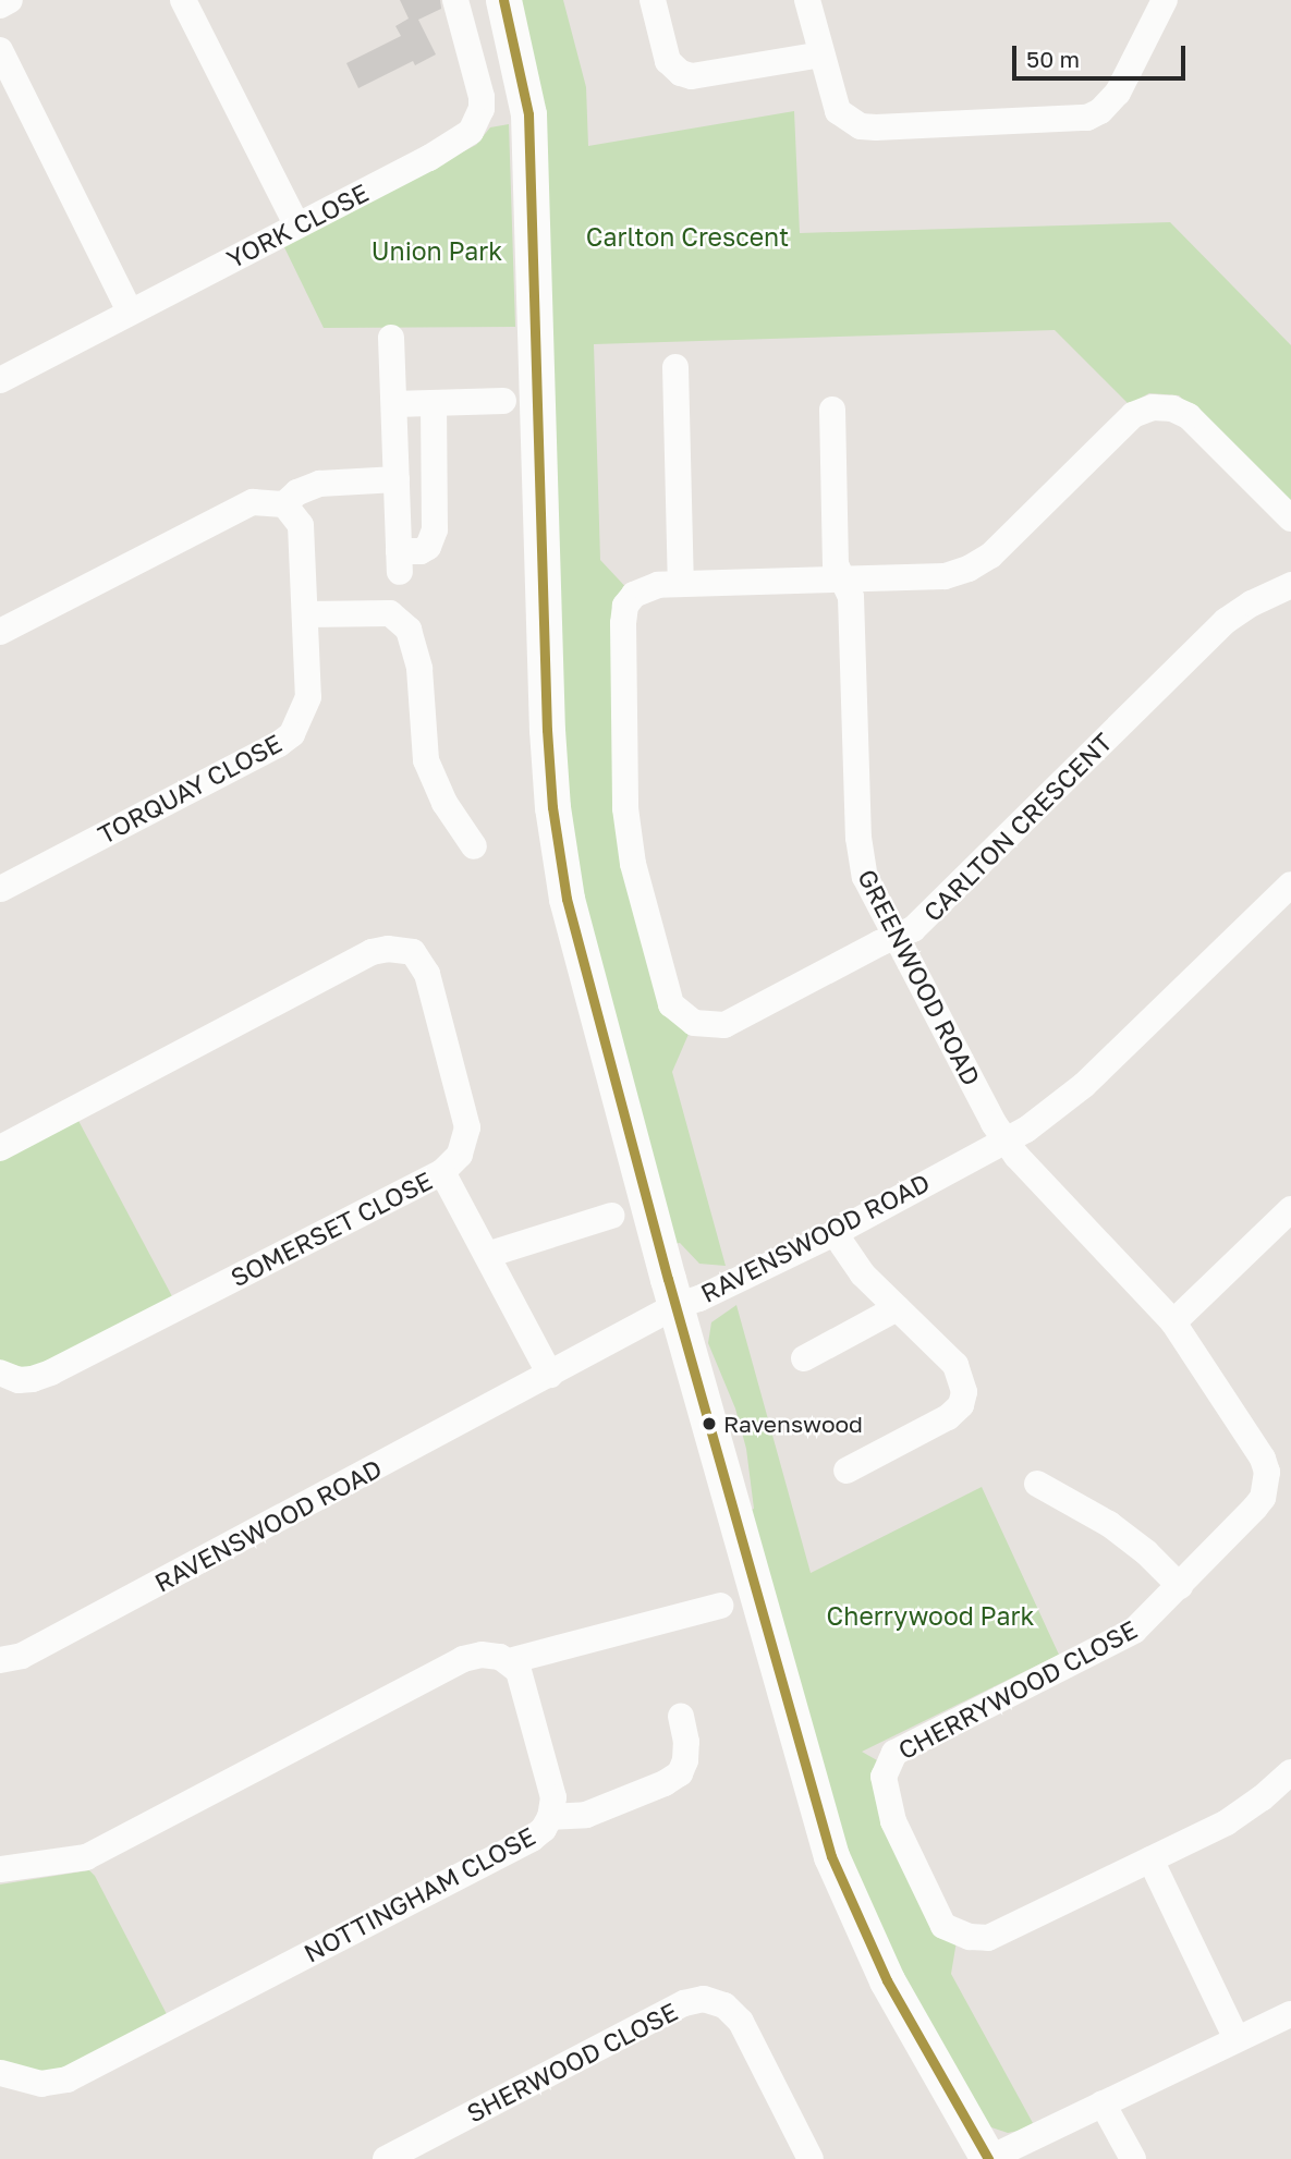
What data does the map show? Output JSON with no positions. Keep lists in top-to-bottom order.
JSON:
{
  "streets": {
    "street": [
      "YORK CLOSE",
      "TORQUAY CLOSE",
      "CARLTON CRESCENT",
      "GREENWOOD ROAD",
      "SOMERSET CLOSE",
      "RAVENSWOOD ROAD",
      "CHERRYWOOD CLOSE",
      "NOTTINGHAM CLOSE",
      "SHERWOOD CLOSE"
    ]
  },
  "crossings": [
    ["CARLTON CRESCENT", "GREENWOOD ROAD"],
    ["GREENWOOD ROAD", "RAVENSWOOD ROAD"],
    ["GREENWOOD ROAD", "CHERRYWOOD CLOSE"]
  ],
  "parks": ["Carlton Crescent", "Union Park", "Cherrywood Park"],
  "places": ["Ravenswood"],
  "scale_bar": "50 m"
}
